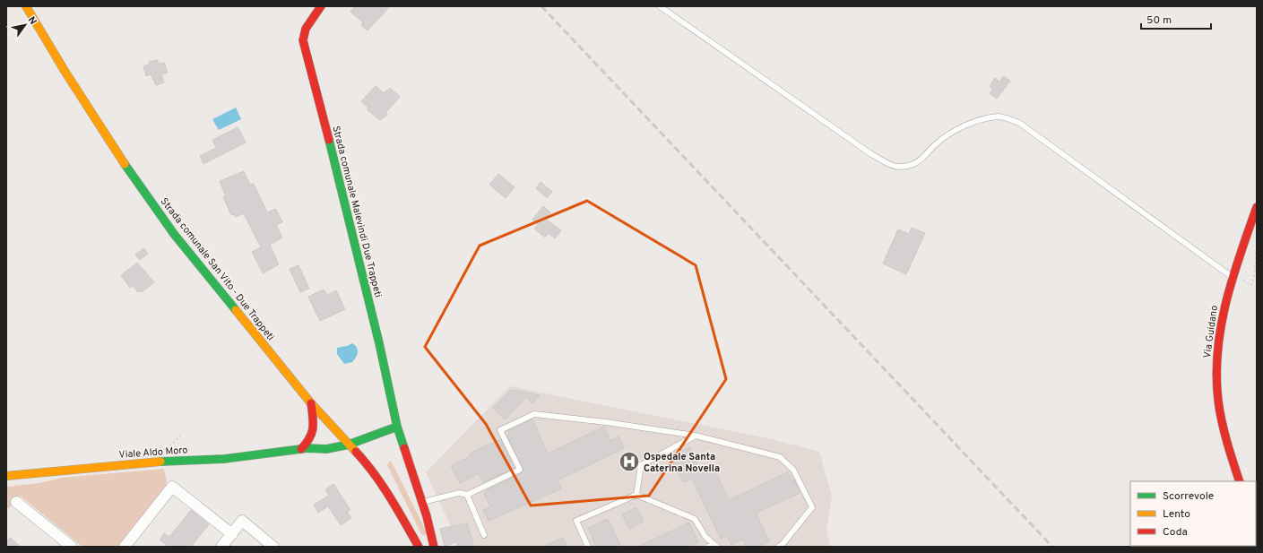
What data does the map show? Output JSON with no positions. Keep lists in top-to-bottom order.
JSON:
{
  "streets": {
    "main road": [
      "Strada comunale Malevindi Due Trappeti",
      "Strada comunale San Vito - Due Trappeti",
      "Via Guidano",
      "Viale Aldo Moro"
    ]
  },
  "crossings": [
    ["Strada comunale Malevindi Due Trappeti", "Viale Aldo Moro"],
    ["Strada comunale San Vito - Due Trappeti", "Viale Aldo Moro"]
  ],
  "places": {
    "hospital": ["Ospedale Santa Caterina Novella"]
  },
  "legend": ["Scorrevole", "Lento", "Coda"],
  "scale_bar": "50 m",
  "north": "top right"
}
